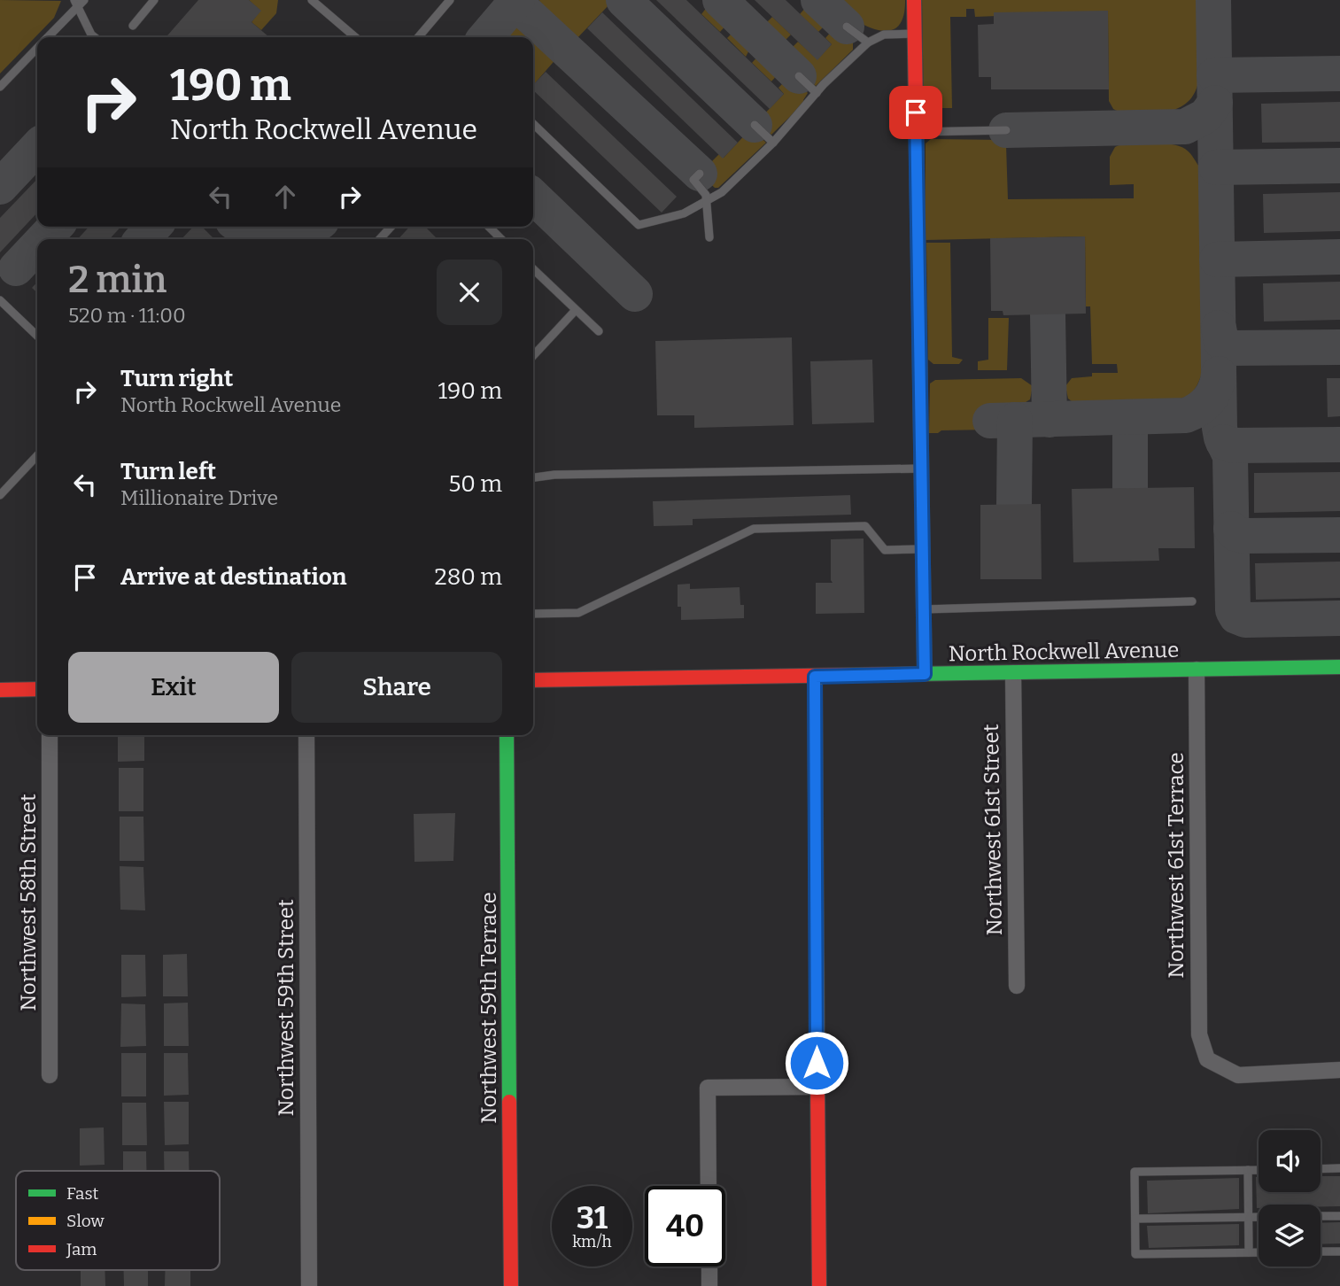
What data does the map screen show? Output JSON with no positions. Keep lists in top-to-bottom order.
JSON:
{
  "streets": {
    "street": [
      "North Rockwell Avenue",
      "Northwest 61st Street",
      "Northwest 61st Terrace",
      "Northwest 58th Street",
      "Northwest 59th Street",
      "Northwest 59th Terrace"
    ]
  },
  "crossings": [
    ["North Rockwell Avenue", "Northwest 61st Street"],
    ["North Rockwell Avenue", "Northwest 61st Terrace"]
  ],
  "legend": ["Fast", "Slow", "Jam"],
  "page": {
    "turn": ["190 m", "North Rockwell Avenue"],
    "heading": ["2 min", "520 m · 11:00"],
    "list": [
      {
        "name": "Turn right",
        "note": "North Rockwell Avenue",
        "value": "190 m"
      },
      {
        "name": "Turn left",
        "note": "Millionaire Drive",
        "value": "50 m"
      },
      {
        "name": "Arrive at destination",
        "value": "280 m"
      }
    ],
    "buttons": ["Exit", "Share"],
    "speed": "31 km/h",
    "limit": "40"
  }
}
